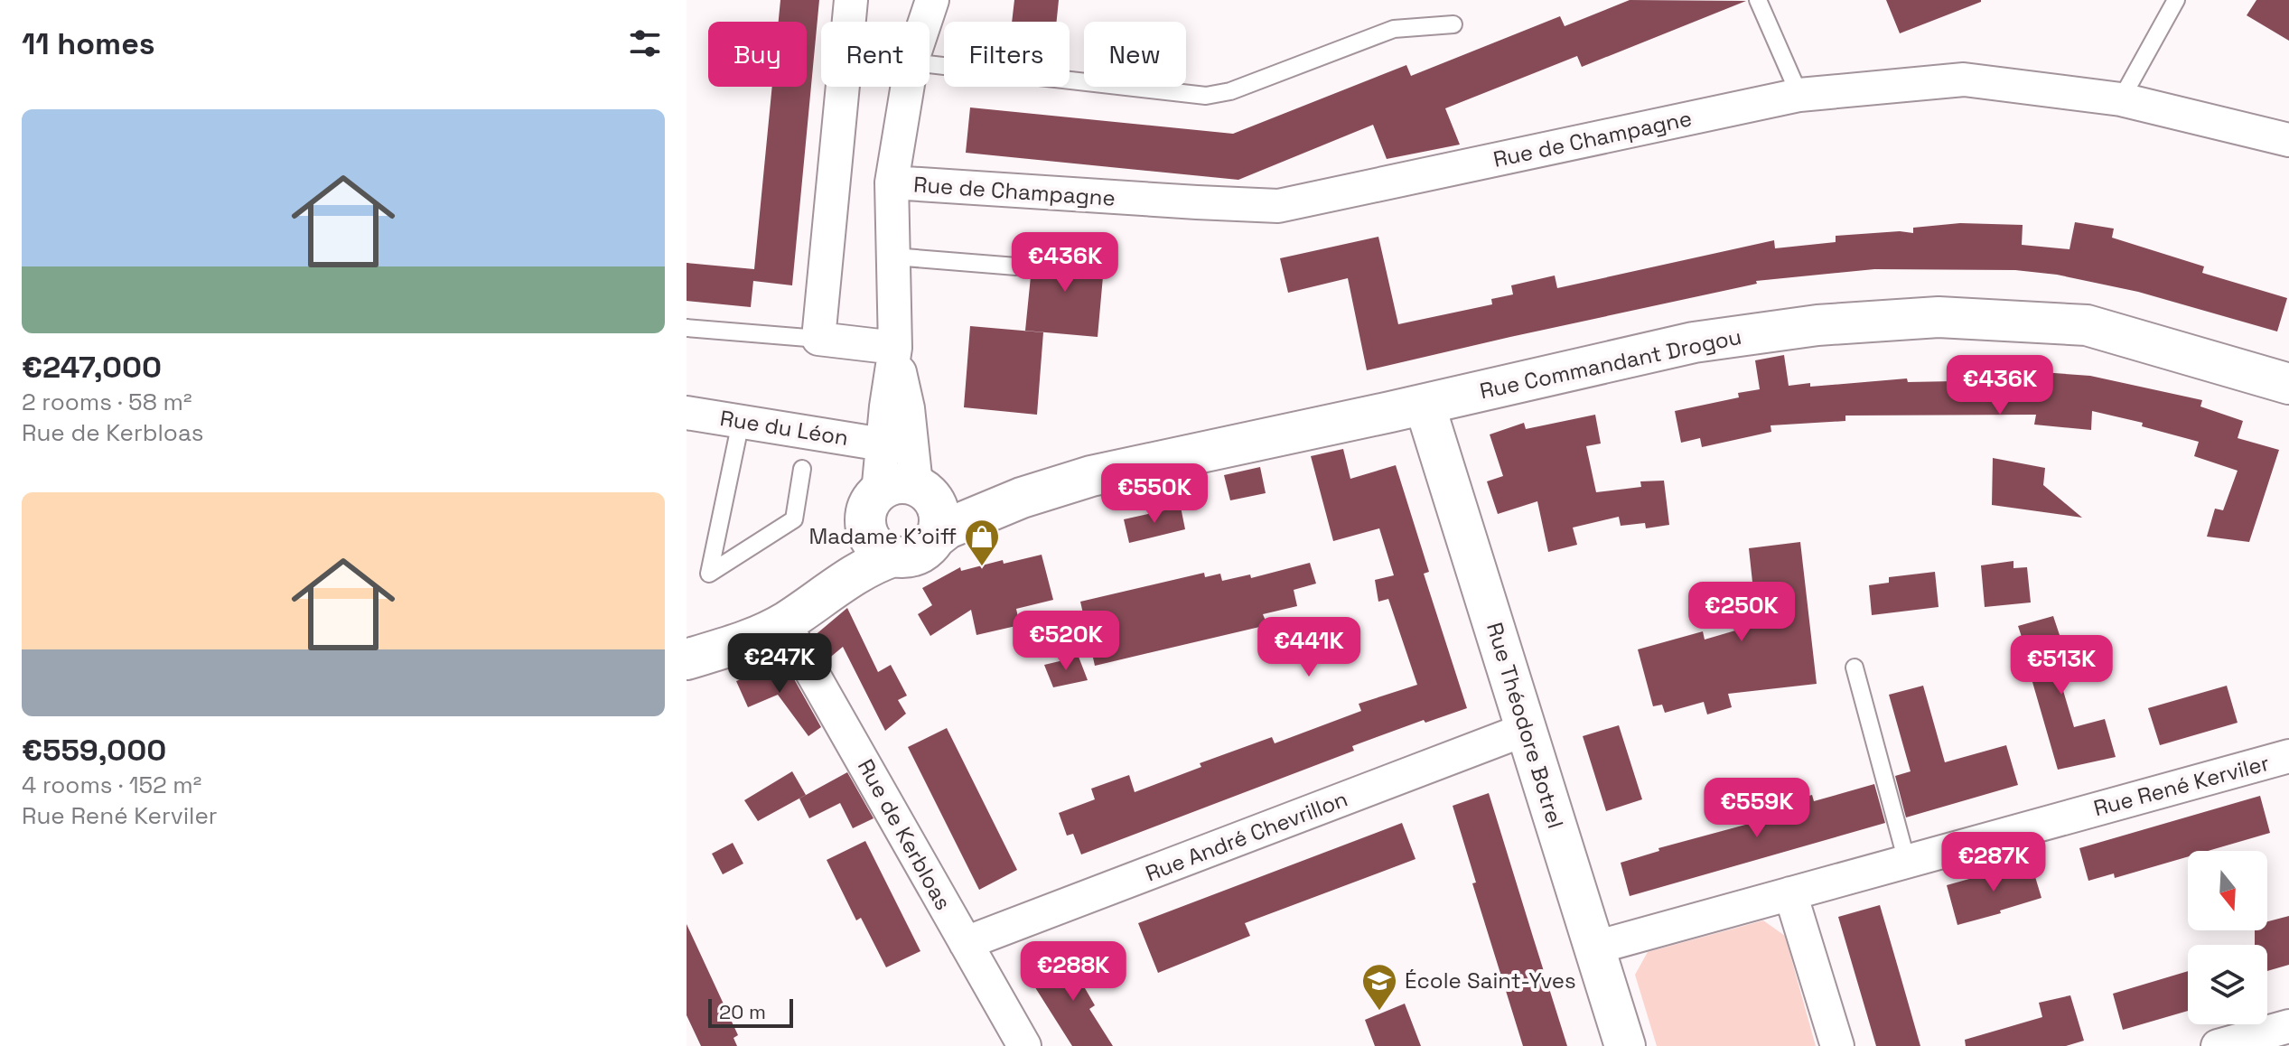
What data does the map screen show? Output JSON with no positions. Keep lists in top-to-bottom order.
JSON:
{
  "streets": {
    "street": [
      "Rue de Champagne",
      "Rue Commandant Drogou",
      "Rue du Léon",
      "Rue Théodore Botrel",
      "Rue René Kerviler",
      "Rue de Kerbloas",
      "Rue André Chevrillon"
    ]
  },
  "crossings": [
    ["Rue Commandant Drogou", "Rue Théodore Botrel"],
    ["Rue Théodore Botrel", "Rue René Kerviler"],
    ["Rue Théodore Botrel", "Rue André Chevrillon"],
    ["Rue de Kerbloas", "Rue André Chevrillon"]
  ],
  "places": {
    "shop": ["Madame K'oiff"],
    "school or university": ["École Saint-Yves"]
  },
  "scale_bar": "20 m",
  "north": "bottom",
  "page": {
    "heading": "11 homes",
    "chip": [
      "Buy",
      "Rent",
      "Filters",
      "New"
    ],
    "list": [
      {
        "name": "€247,000",
        "note": "2 rooms · 58 m² · Rue de Kerbloas"
      },
      {
        "name": "€559,000",
        "note": "4 rooms · 152 m² · Rue René Kerviler"
      }
    ],
    "price": [
      "€436K",
      "€436K",
      "€550K",
      "€250K",
      "€520K",
      "€441K",
      "€247K",
      "€513K",
      "€559K",
      "€287K",
      "€288K"
    ],
    "scale": "20 m"
  }
}
